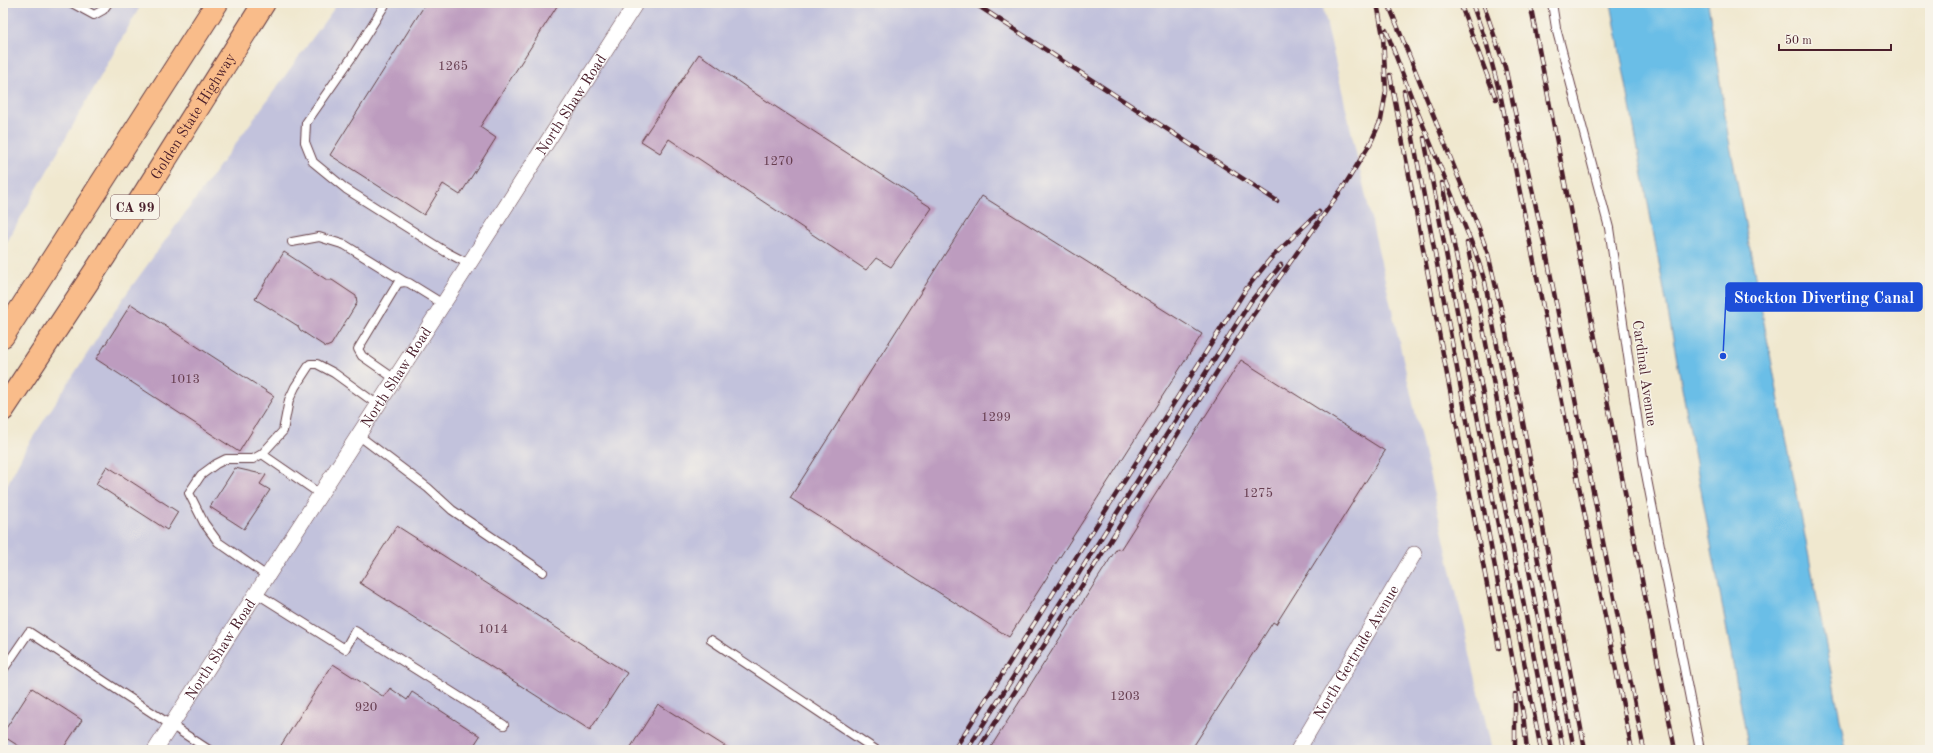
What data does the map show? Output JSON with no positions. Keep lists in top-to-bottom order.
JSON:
{
  "streets": {
    "highway": ["Golden State Highway", "CA 99"],
    "street": ["North Shaw Road", "North Gertrude Avenue"],
    "lane": ["Cardinal Avenue"]
  },
  "places": ["Stockton Diverting Canal"],
  "house_numbers": [
    "1265",
    "1270",
    "1013",
    "1299",
    "1275",
    "1014",
    "1203",
    "920"
  ],
  "scale_bar": "50 m"
}
